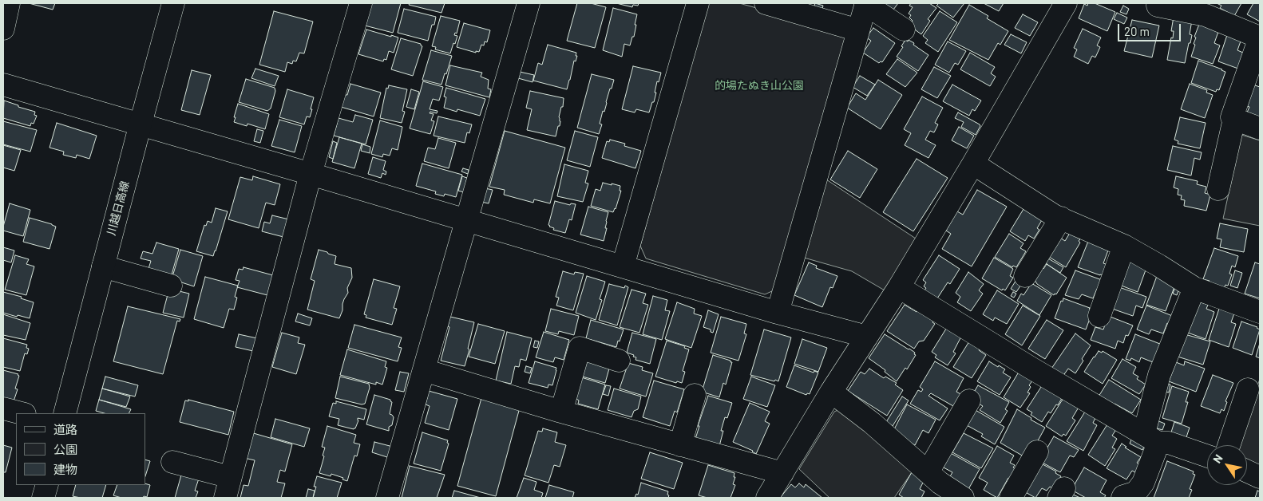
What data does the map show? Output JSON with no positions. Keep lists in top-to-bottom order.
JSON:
{
  "streets": {
    "street": ["川越日高線"]
  },
  "parks": ["的場たぬき山公園"],
  "legend": ["道路", "公園", "建物"],
  "scale_bar": "20 m",
  "north": "top left"
}
